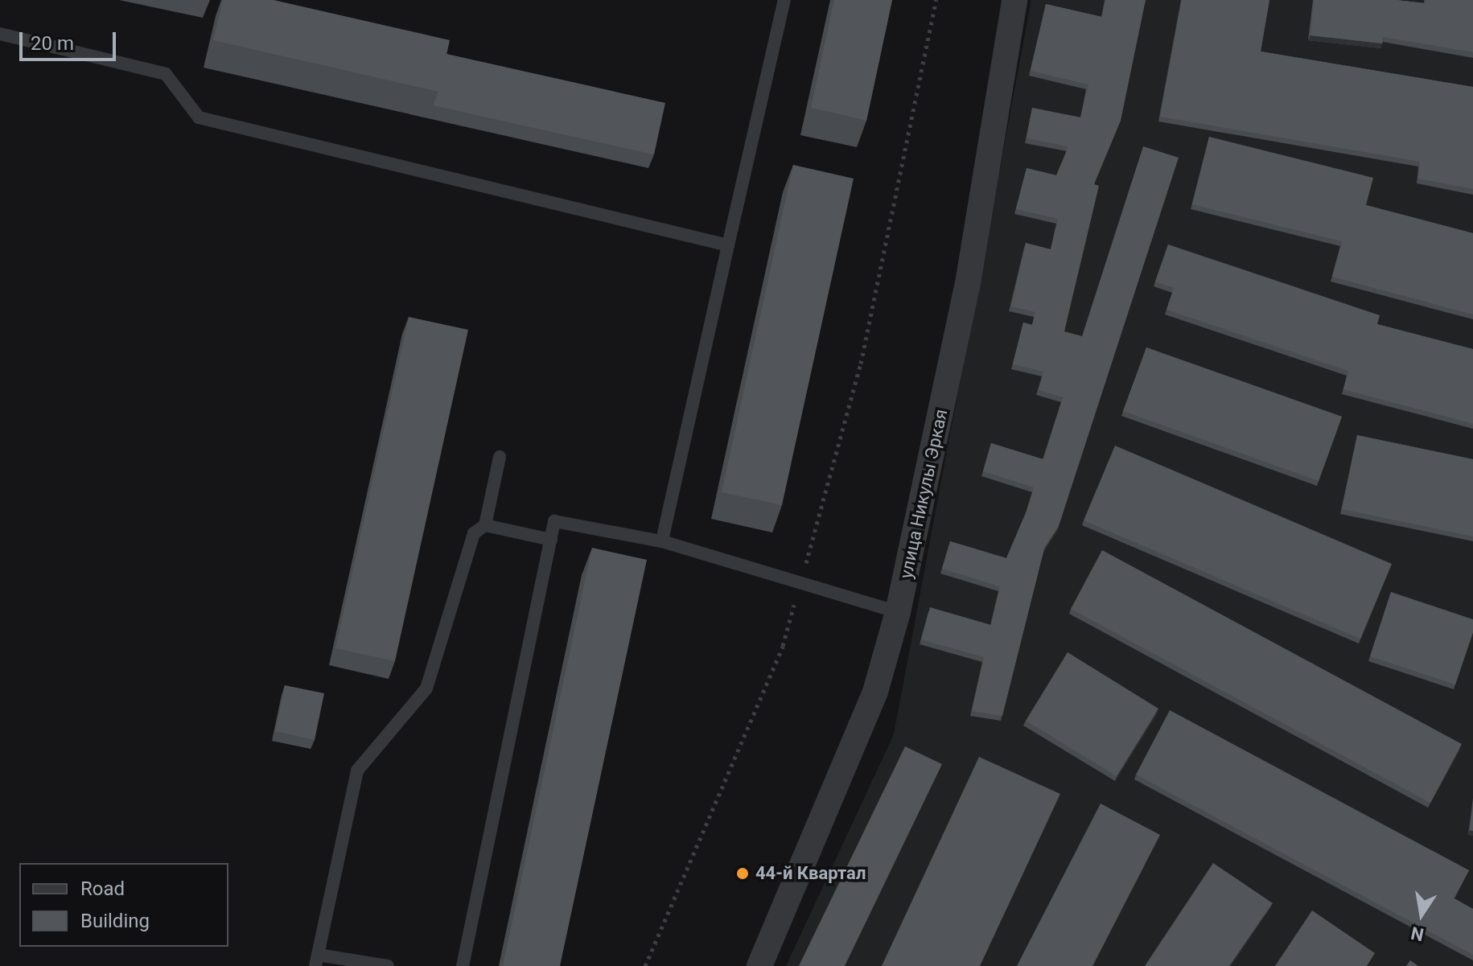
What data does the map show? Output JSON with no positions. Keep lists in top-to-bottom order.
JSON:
{
  "streets": {
    "street": ["улица Никулы Эркая"]
  },
  "places": ["44-й Квартал"],
  "legend": ["Road", "Building"],
  "scale_bar": "20 m",
  "north": "bottom"
}
